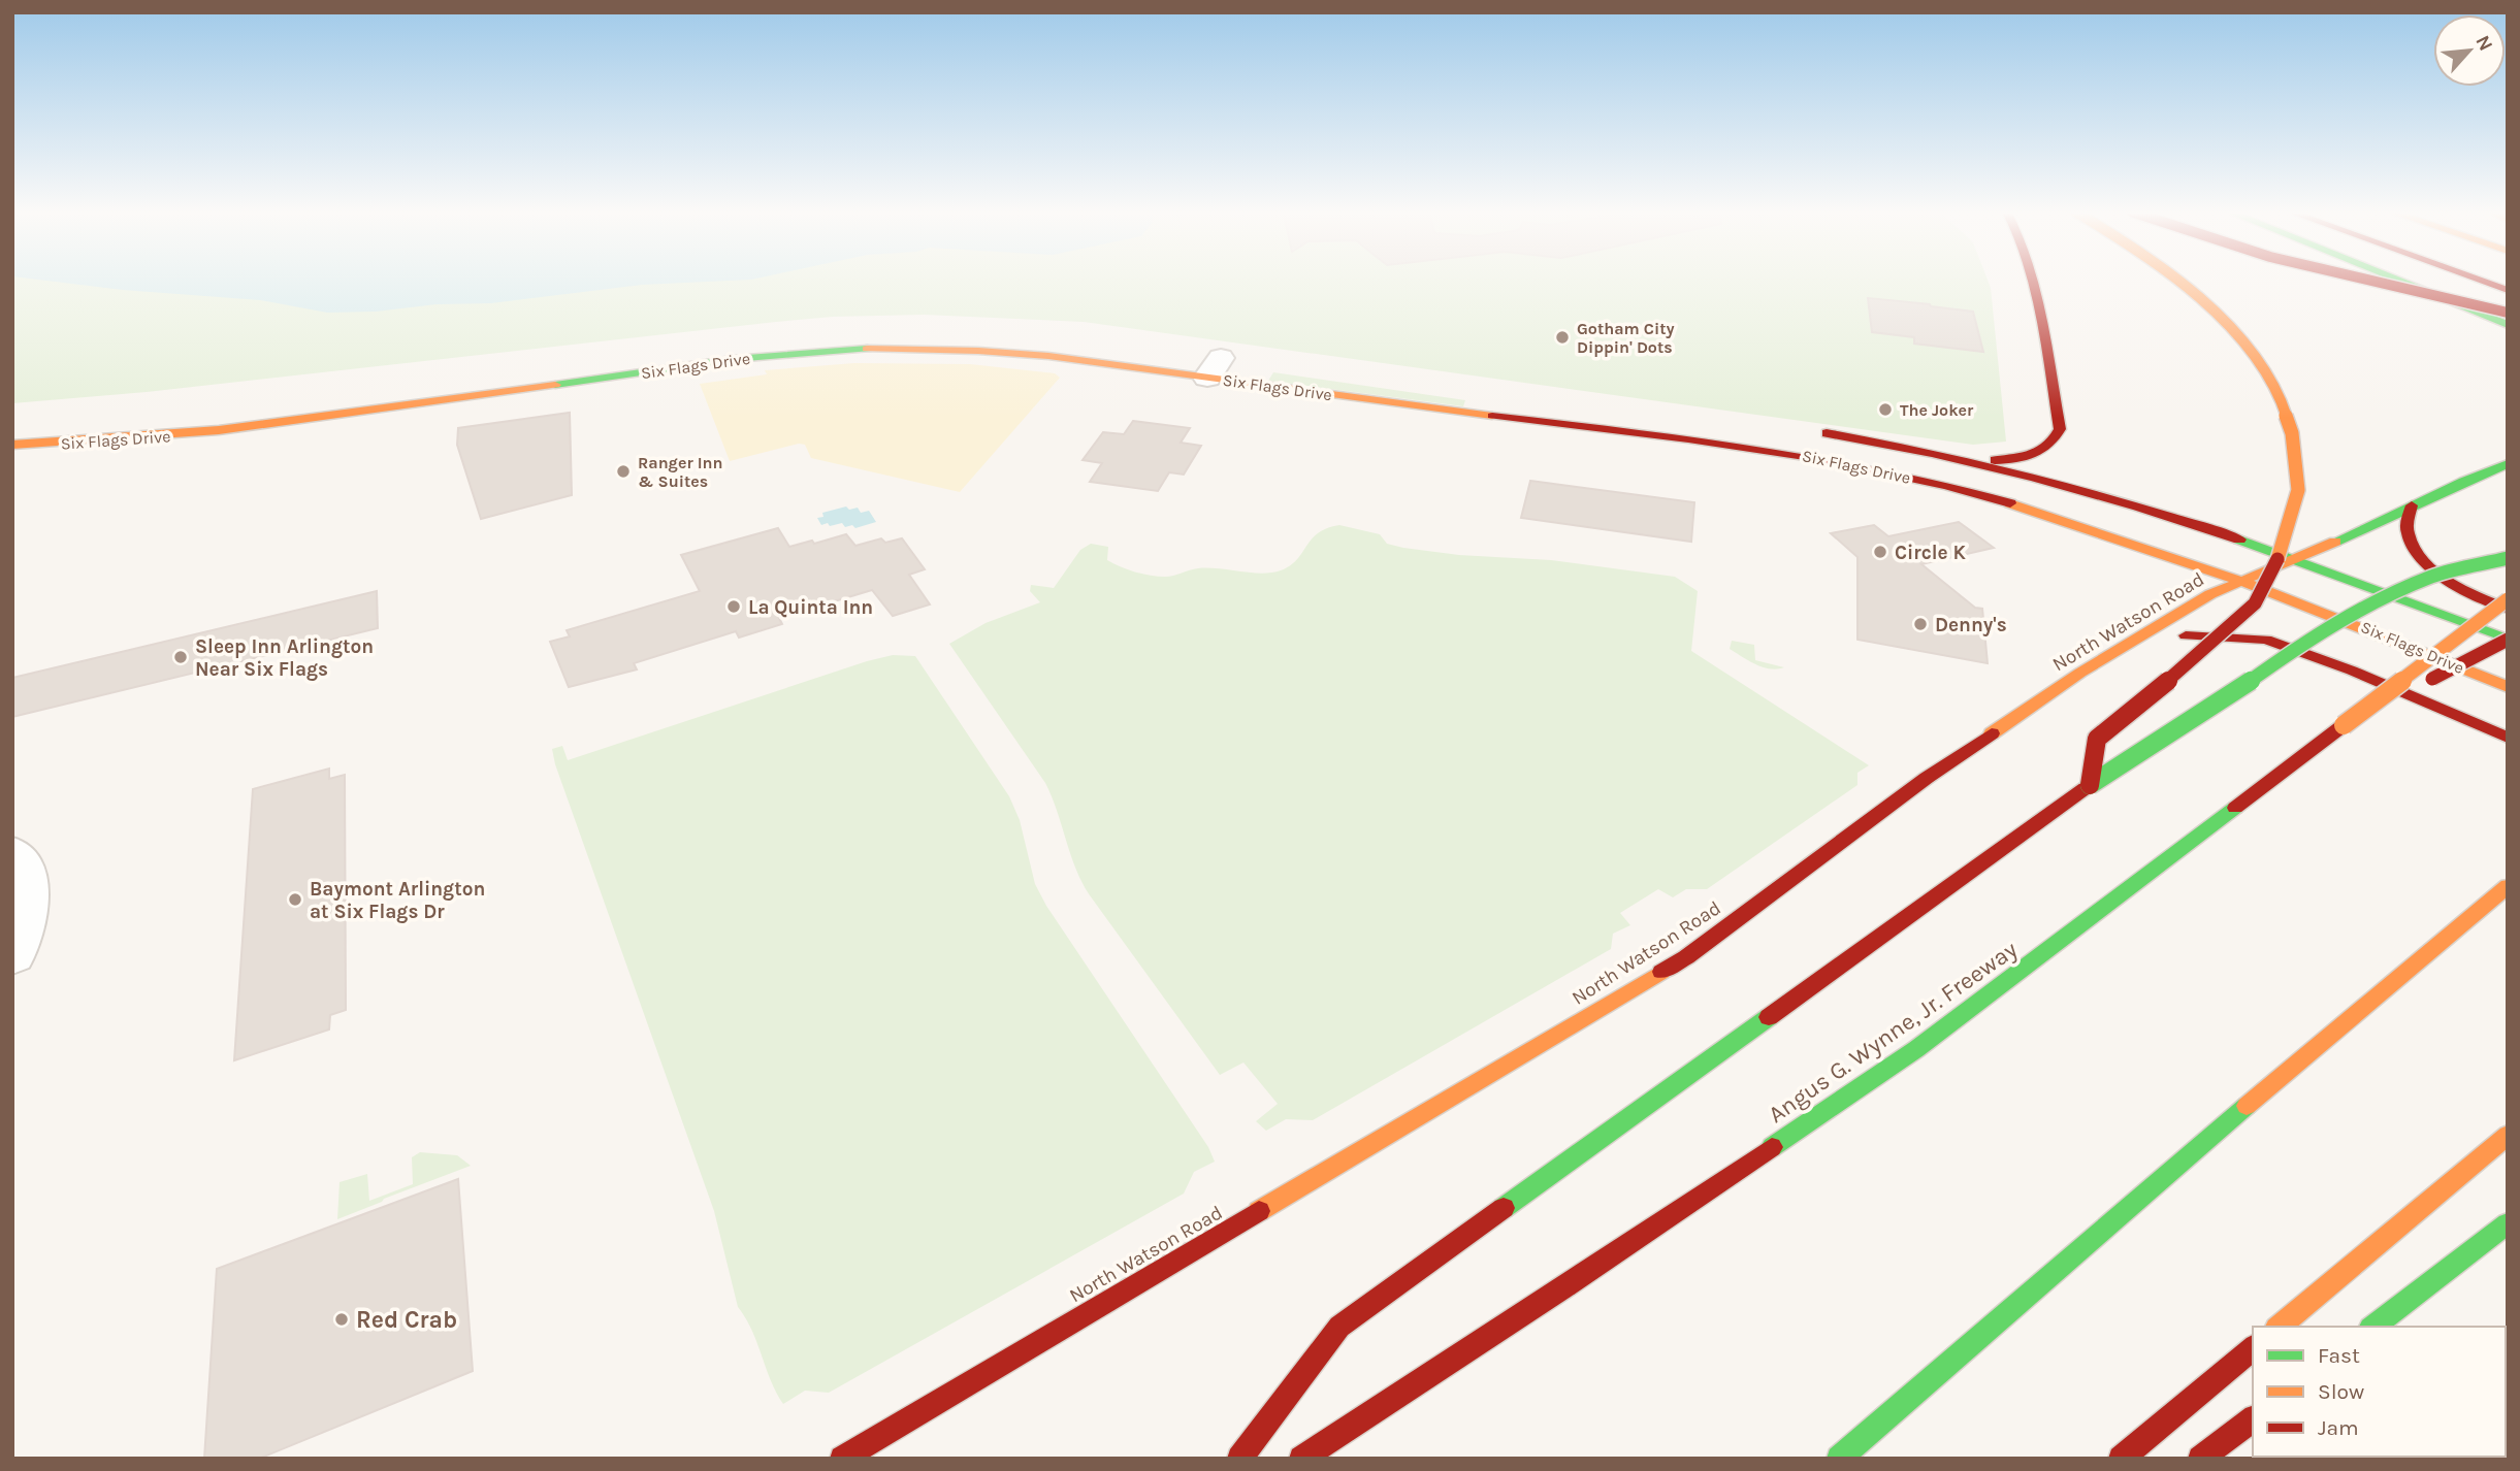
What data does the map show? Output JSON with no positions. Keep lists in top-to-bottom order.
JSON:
{
  "streets": {
    "main road": ["Six Flags Drive", "North Watson Road", "Angus G. Wynne, Jr. Freeway"]
  },
  "crossings": [
    ["Six Flags Drive", "North Watson Road"],
    ["Six Flags Drive", "Angus G. Wynne, Jr. Freeway"]
  ],
  "places": [
    "Gotham City Dippin' Dots",
    "The Joker",
    "Ranger Inn & Suites",
    "Circle K",
    "La Quinta Inn",
    "Denny's",
    "Sleep Inn Arlington Near Six Flags",
    "Baymont Arlington at Six Flags Dr",
    "Red Crab"
  ],
  "legend": ["Fast", "Slow", "Jam"],
  "north": "top right"
}
